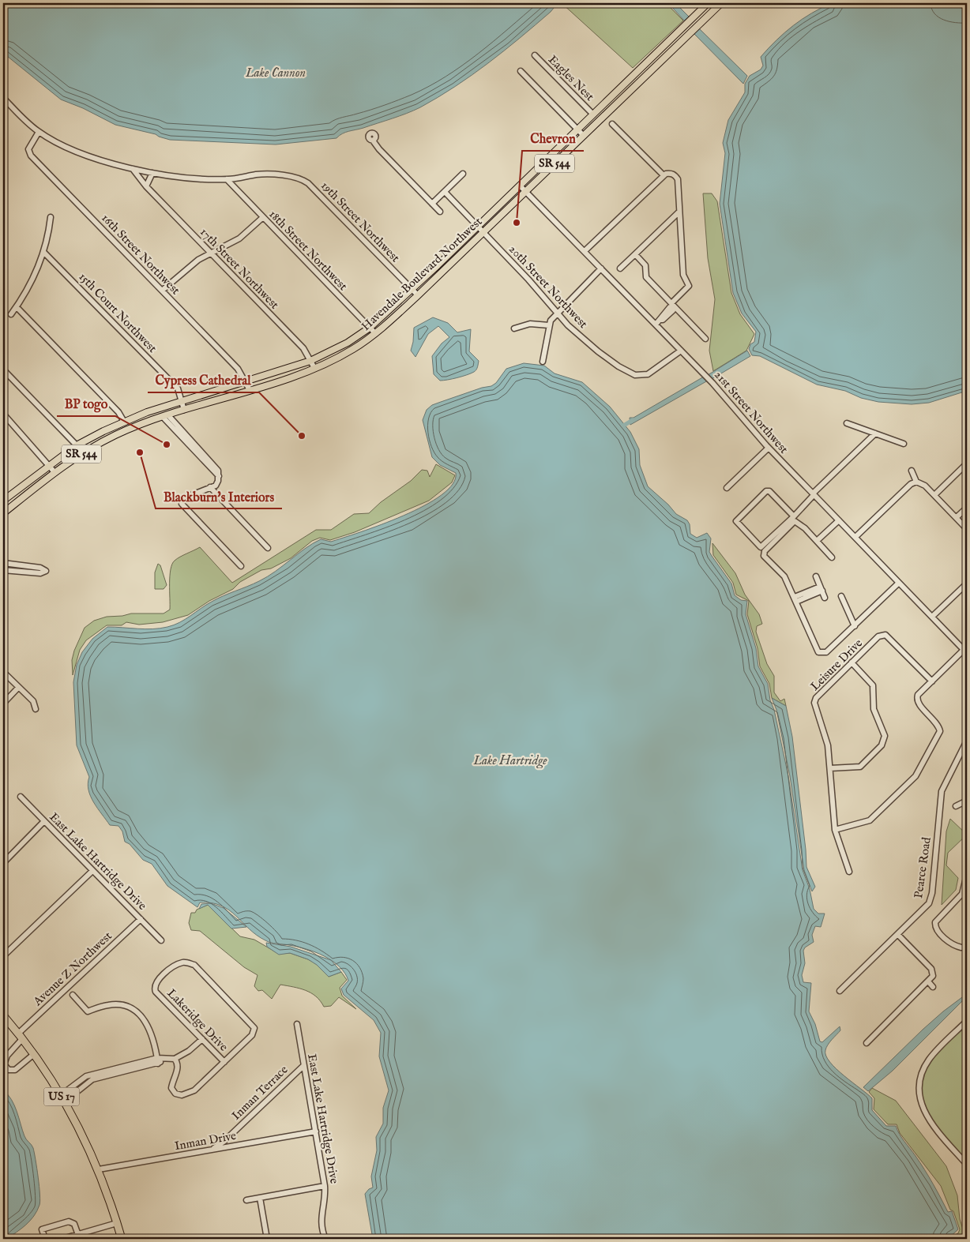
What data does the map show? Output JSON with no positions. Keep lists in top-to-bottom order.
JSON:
{
  "streets": {
    "highway": ["US 17"],
    "main road": ["SR 544", "Havendale Boulevard Northwest"],
    "street": [
      "Eagles Nest",
      "19th Street Northwest",
      "18th Street Northwest",
      "16th Street Northwest",
      "17th Street Northwest",
      "20th Street Northwest",
      "15th Court Northwest",
      "21st Street Northwest",
      "Leisure Drive",
      "East Lake Hartridge Drive",
      "Pearce Road",
      "Avenue Z Northwest",
      "Lakeridge Drive",
      "Inman Terrace",
      "Inman Drive"
    ]
  },
  "crossings": [
    ["Eagles Nest", "Havendale Boulevard Northwest"],
    ["19th Street Northwest", "18th Street Northwest"],
    ["19th Street Northwest", "16th Street Northwest"],
    ["19th Street Northwest", "17th Street Northwest"],
    ["19th Street Northwest", "Havendale Boulevard Northwest"],
    ["18th Street Northwest", "Havendale Boulevard Northwest"],
    ["16th Street Northwest", "Havendale Boulevard Northwest"],
    ["17th Street Northwest", "Havendale Boulevard Northwest"],
    ["Havendale Boulevard Northwest", "20th Street Northwest"],
    ["Havendale Boulevard Northwest", "15th Court Northwest"],
    ["Havendale Boulevard Northwest", "21st Street Northwest"],
    ["20th Street Northwest", "21st Street Northwest"],
    ["East Lake Hartridge Drive", "Avenue Z Northwest"],
    ["East Lake Hartridge Drive", "Inman Terrace"],
    ["East Lake Hartridge Drive", "Inman Drive"],
    ["Avenue Z Northwest", "US 17"],
    ["Inman Terrace", "Inman Drive"],
    ["US 17", "Inman Drive"]
  ],
  "water": ["Lake Cannon", "Lake Hartridge"],
  "places": [
    "Chevron",
    "Cypress Cathedral",
    "BP togo",
    "Blackburn's Interiors"
  ]
}
